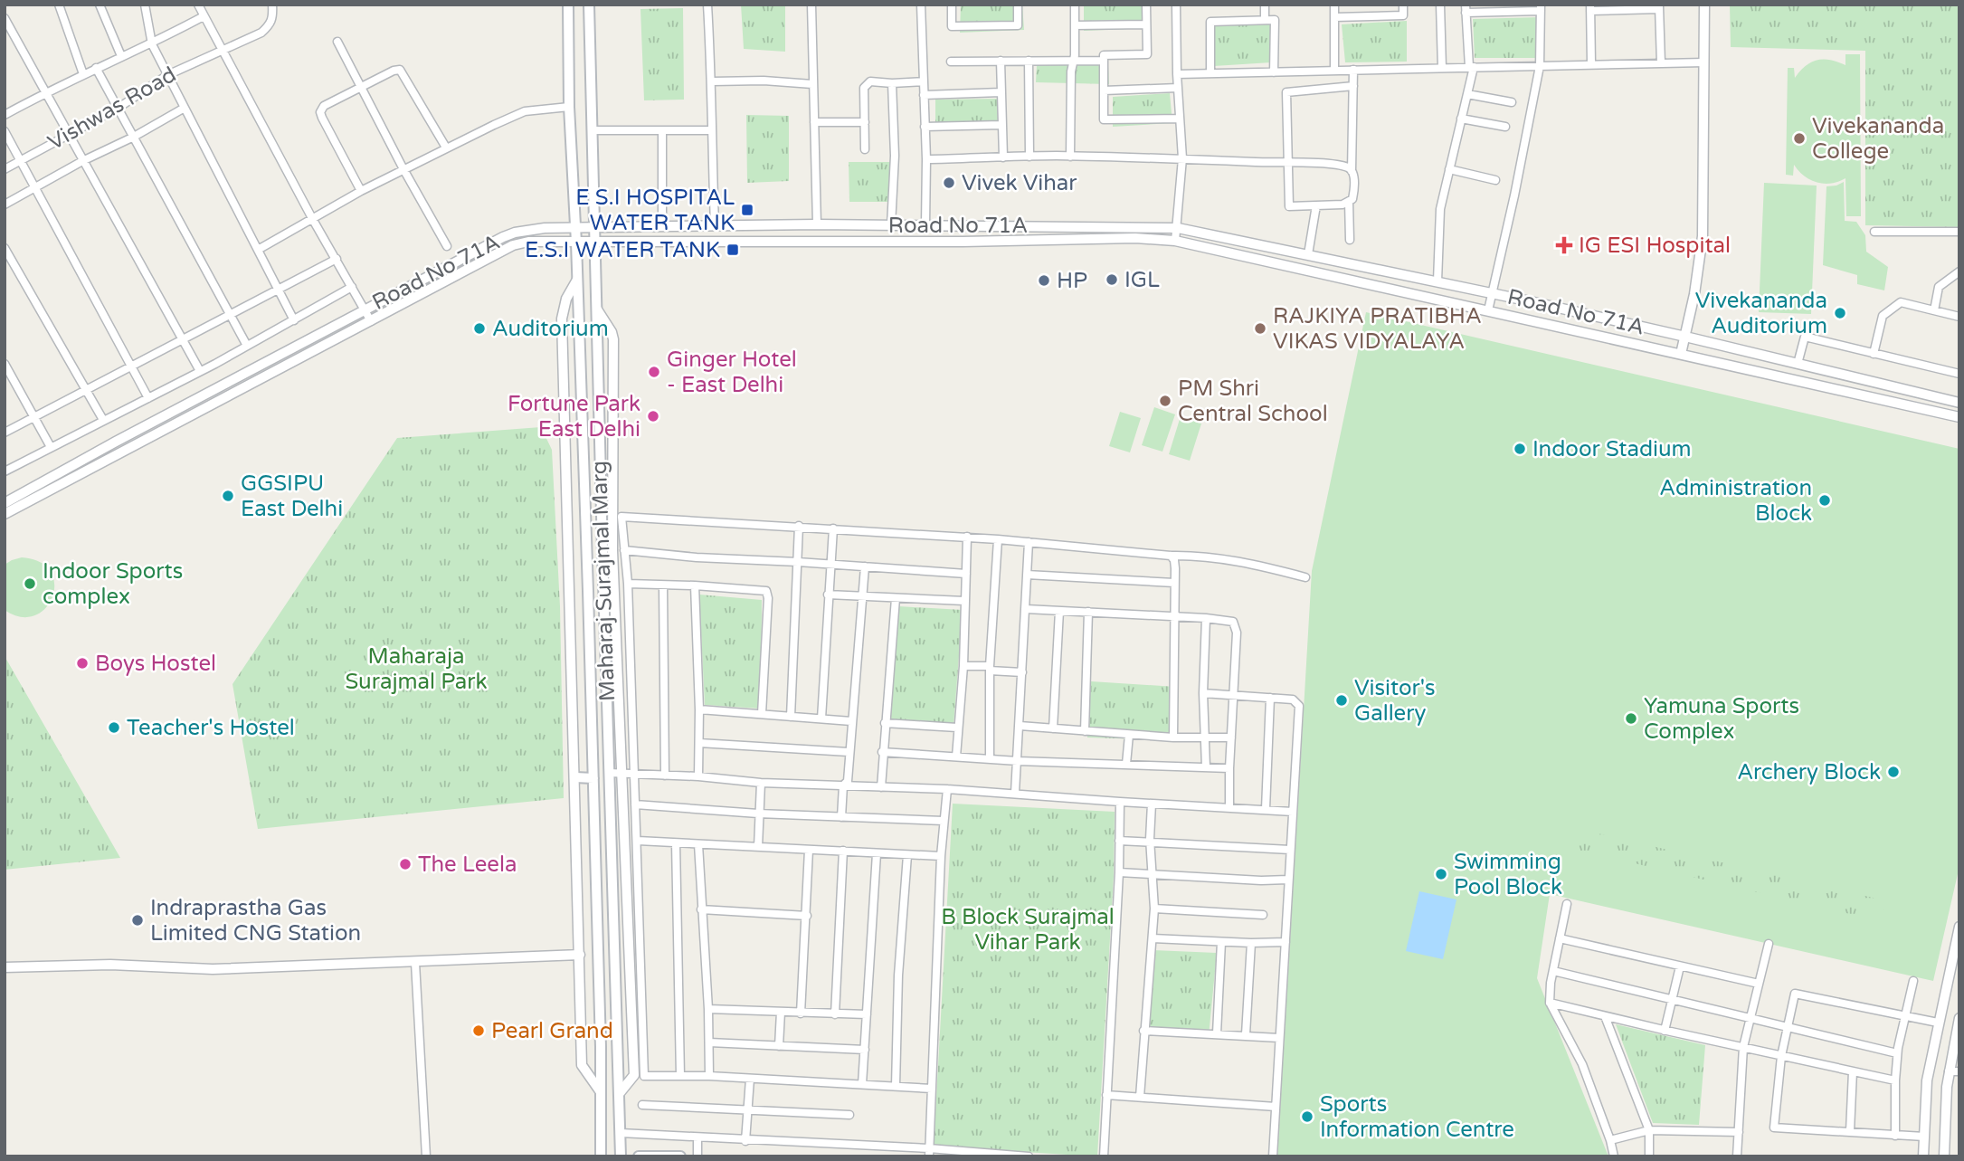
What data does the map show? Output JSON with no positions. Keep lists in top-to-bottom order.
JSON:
{
  "streets": {
    "main road": ["Maharaj Surajmal Marg"],
    "street": ["Vishwas Road", "Road No 71A"]
  },
  "crossings": [
    ["Road No 71A", "Maharaj Surajmal Marg"]
  ],
  "parks": ["Maharaja Surajmal Park", "B Block Surajmal Vihar Park"],
  "places": {
    "other": [
      "Vivekananda College",
      "Vivek Vihar",
      "IGL",
      "HP",
      "Vivekananda Auditorium",
      "Auditorium",
      "RAJKIYA PRATIBHA VIKAS VIDYALAYA",
      "Ginger Hotel - East Delhi",
      "PM Shri Central School",
      "Fortune Park East Delhi",
      "Indoor Stadium",
      "GGSIPU East Delhi",
      "Administration Block",
      "Indoor Sports complex",
      "Boys Hostel",
      "Visitor's Gallery",
      "Yamuna Sports Complex",
      "Teacher's Hostel",
      "Archery Block",
      "The Leela",
      "Swimming Pool Block",
      "Indraprastha Gas Limited CNG Station",
      "Pearl Grand",
      "Sports Information Centre"
    ],
    "transit": ["E S.I HOSPITAL WATER TANK", "E.S.I WATER TANK"],
    "health": ["IG ESI Hospital"]
  }
}
